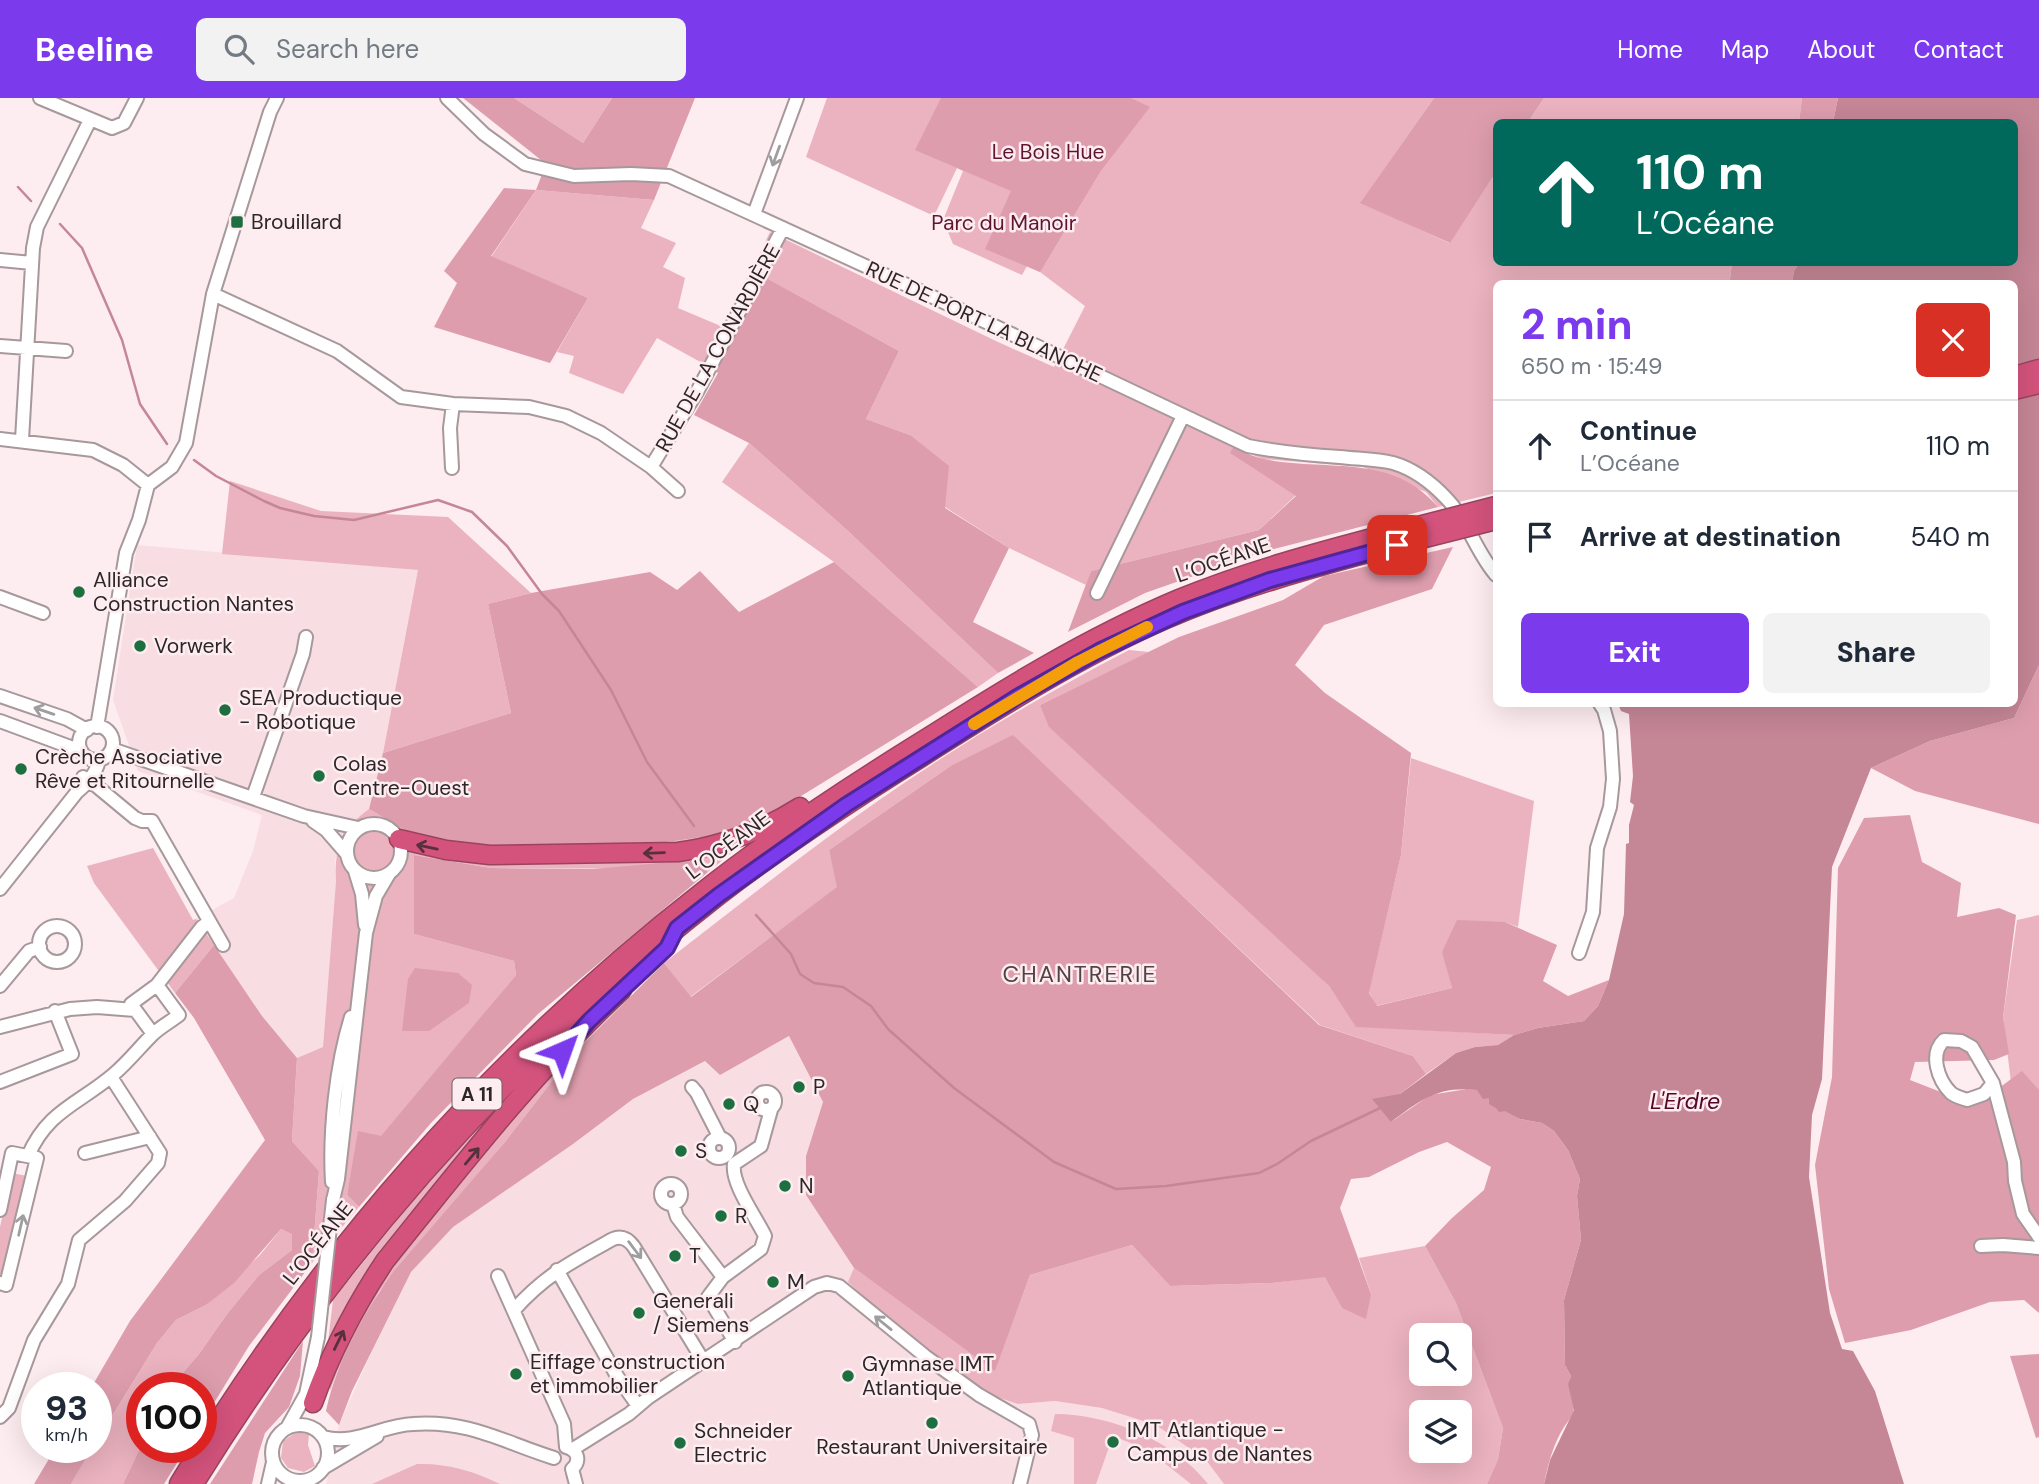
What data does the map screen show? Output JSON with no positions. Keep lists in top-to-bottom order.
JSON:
{
  "streets": {
    "highway": ["L’OCÉANE", "A 11"],
    "street": ["RUE DE PORT LA BLANCHE", "RUE DE LA CONARDIÈRE"]
  },
  "crossings": [
    ["RUE DE PORT LA BLANCHE", "RUE DE LA CONARDIÈRE"]
  ],
  "districts": ["CHANTRERIE"],
  "water": ["L'Erdre"],
  "parks": ["Le Bois Hue", "Parc du Manoir"],
  "places": {
    "transit": ["Brouillard"],
    "other": [
      "Alliance Construction Nantes",
      "Vorwerk",
      "SEA Productique - Robotique",
      "Crèche Associative Rêve et Ritournelle",
      "Colas Centre-Ouest",
      "P",
      "Q",
      "S",
      "N",
      "R",
      "T",
      "M",
      "Generali / Siemens",
      "Eiffage construction et immobilier",
      "Gymnase IMT Atlantique",
      "Restaurant Universitaire",
      "IMT Atlantique - Campus de Nantes",
      "Schneider Electric"
    ]
  },
  "page": {
    "header": "Beeline",
    "search": "Search here",
    "nav": [
      "Home",
      "Map",
      "About",
      "Contact"
    ],
    "turn": ["110 m", "L’Océane"],
    "heading": ["2 min", "650 m · 15:49"],
    "list": [
      {
        "name": "Continue",
        "note": "L’Océane",
        "value": "110 m"
      },
      {
        "name": "Arrive at destination",
        "value": "540 m"
      }
    ],
    "buttons": ["Exit", "Share"],
    "speed": "93 km/h",
    "limit": "100"
  }
}
